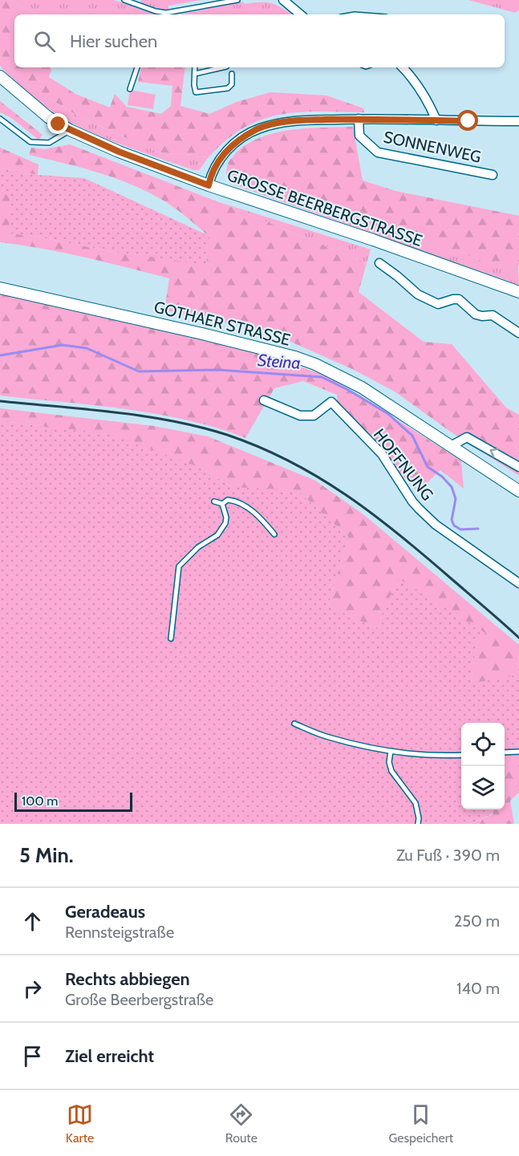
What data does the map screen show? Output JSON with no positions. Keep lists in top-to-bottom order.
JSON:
{
  "streets": {
    "street": [
      "SONNENWEG",
      "GROSSE BEERBERGSTRASSE",
      "GOTHAER STRASSE",
      "HOFFNUNG"
    ]
  },
  "water": ["Steina"],
  "scale_bar": "100 m",
  "page": {
    "search": "Hier suchen",
    "scale": "100 m",
    "heading": ["5 Min.", "Zu Fuß · 390 m"],
    "list": [
      ["Geradeaus", "Rennsteigstraße", "250 m"],
      ["Rechts abbiegen", "Große Beerbergstraße", "140 m"],
      "Ziel erreicht"
    ],
    "nav": ["Karte", "Route", "Gespeichert"]
  }
}
